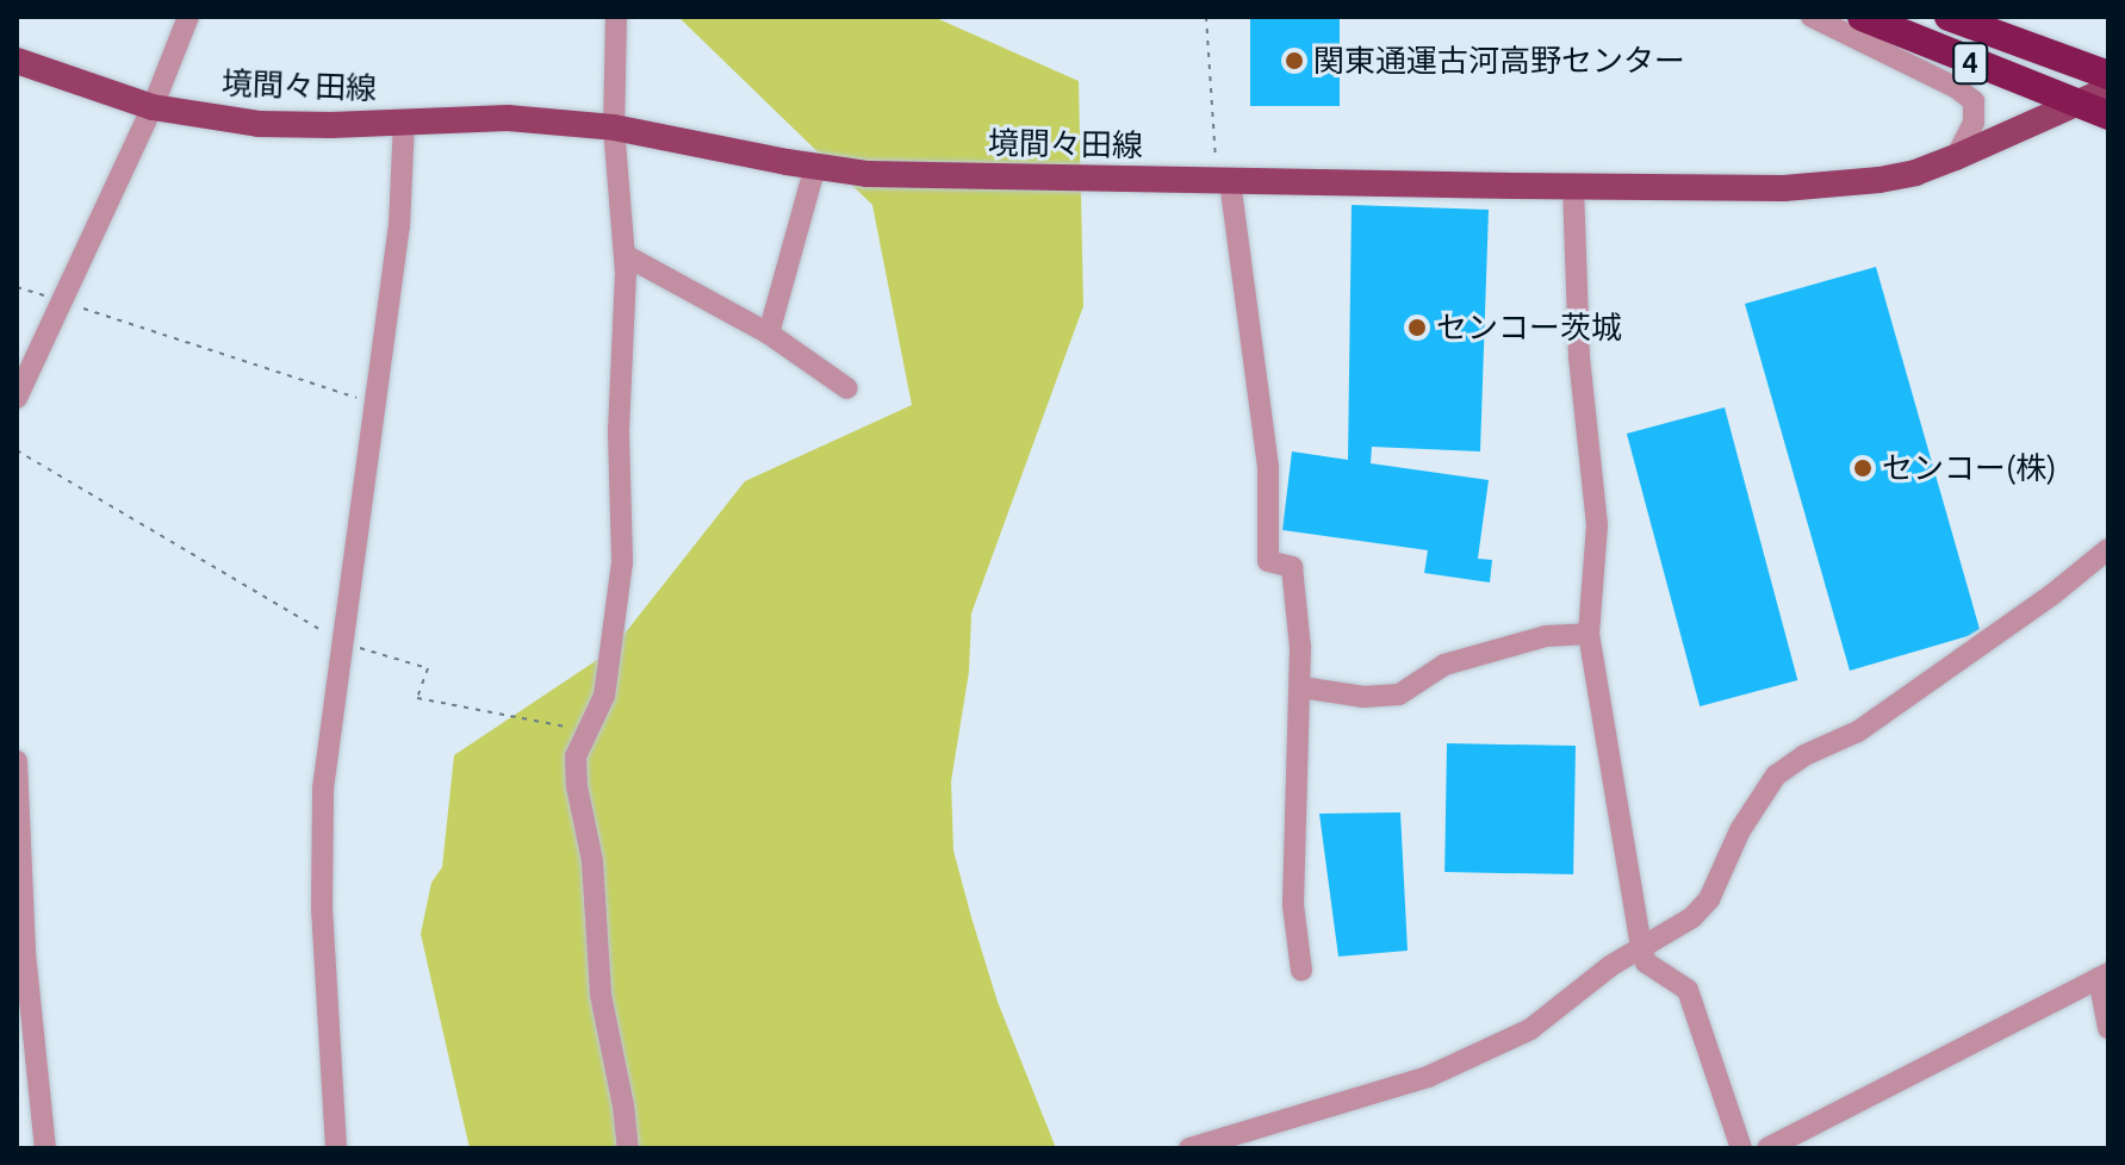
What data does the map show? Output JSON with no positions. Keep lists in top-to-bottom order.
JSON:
{
  "streets": {
    "highway": ["4"],
    "main road": ["境間々田線"]
  },
  "crossings": [
    ["4", "境間々田線"]
  ],
  "places": ["関東通運古河高野センター", "センコー茨城", "センコー(株)"]
}
